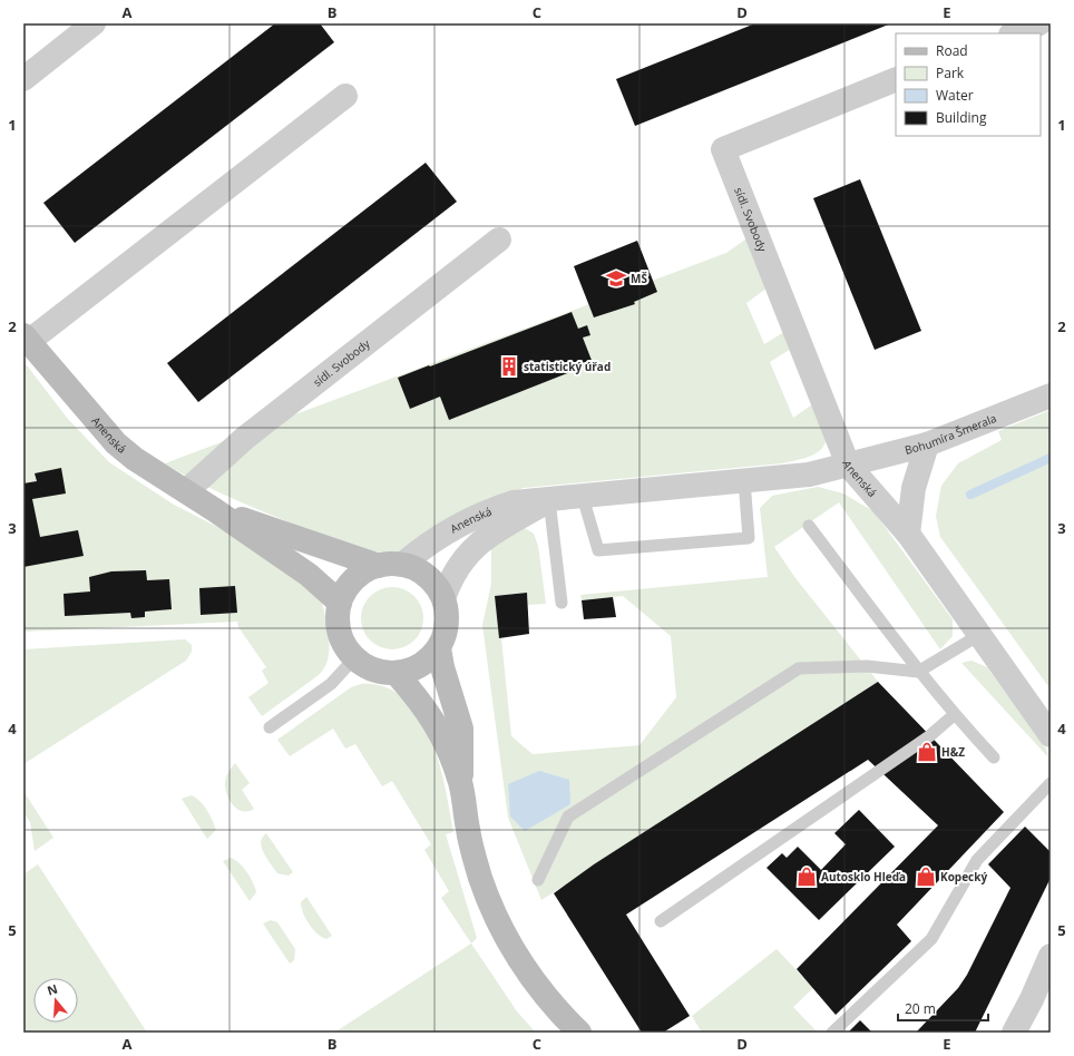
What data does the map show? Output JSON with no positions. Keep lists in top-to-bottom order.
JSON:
{
  "streets": {
    "street": ["sídl. Svobody", "Bohumíra Šmerala", "Anenská"]
  },
  "crossings": [
    ["sídl. Svobody", "Bohumíra Šmerala"],
    ["sídl. Svobody", "Anenská"],
    ["Bohumíra Šmerala", "Anenská"]
  ],
  "places": {
    "school or university": ["MŠ"],
    "building": ["statistický úřad"],
    "shop": ["H&Z", "Autosklo Hleďa", "Kopecký"]
  },
  "legend": [
    "Road",
    "Park",
    "Water",
    "Building"
  ],
  "scale_bar": "20 m",
  "north": "top",
  "grid": {
    "columns": [
      "A",
      "B",
      "C",
      "D",
      "E"
    ],
    "rows": [
      "1",
      "2",
      "3",
      "4",
      "5"
    ]
  }
}
